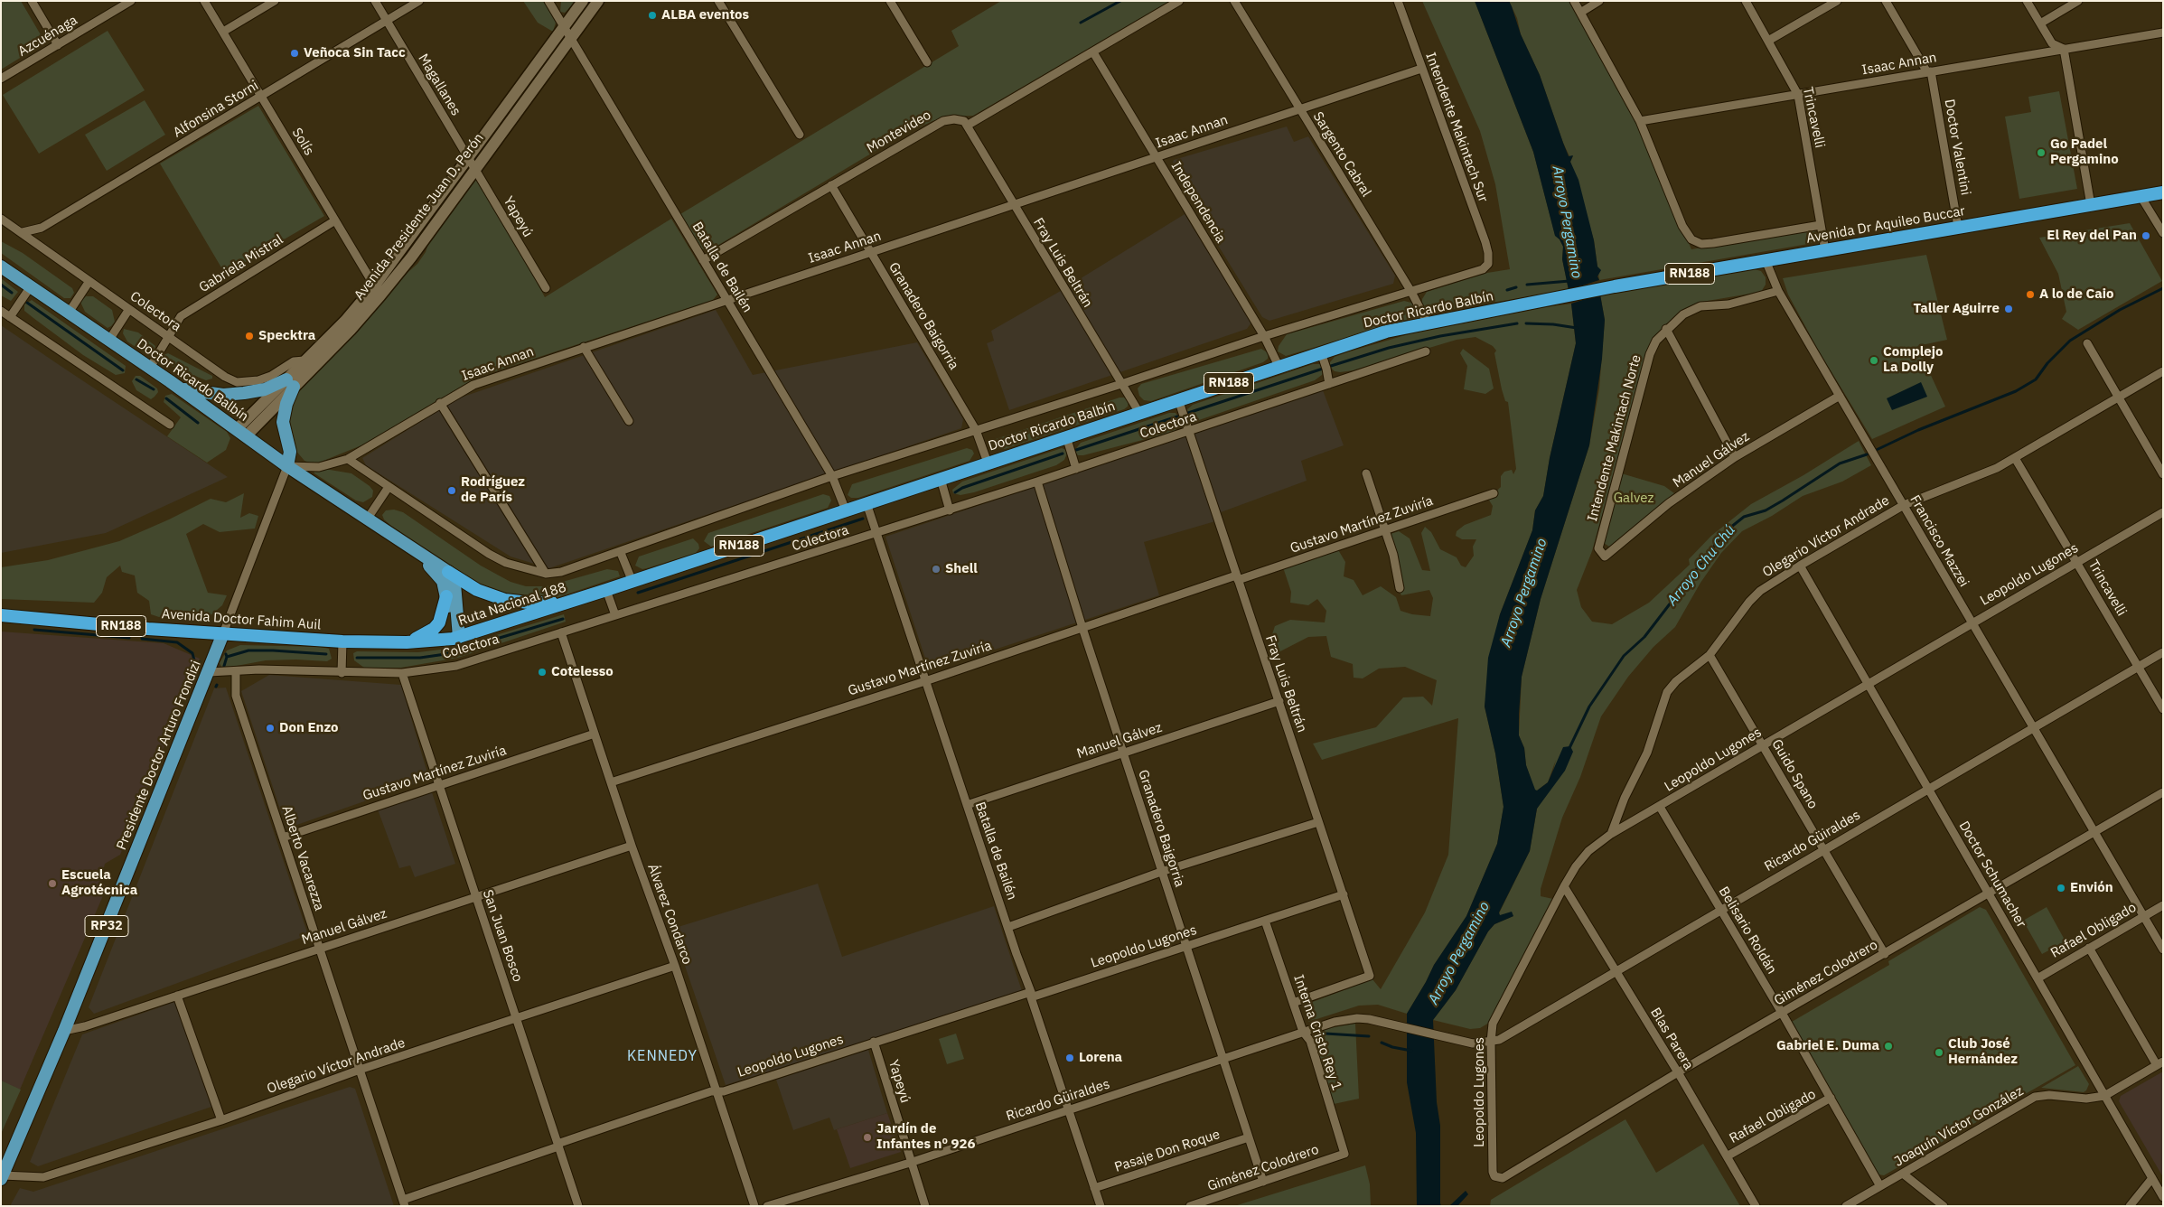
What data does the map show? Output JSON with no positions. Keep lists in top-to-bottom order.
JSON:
{
  "streets": {
    "highway": [
      "Avenida Dr Aquileo Buccar",
      "RN188",
      "Doctor Ricardo Balbín",
      "Ruta Nacional 188",
      "Avenida Doctor Fahim Auil"
    ],
    "main road": ["Avenida Presidente Juan D. Perón", "Presidente Doctor Arturo Frondizi", "RP32"],
    "street": [
      "Azcuénaga",
      "Isaac Annan",
      "Magallanes",
      "Alfonsina Storni",
      "Trincavelli",
      "Intendente Makintach Sur",
      "Montevideo",
      "Solís",
      "Doctor Valentini",
      "Sargento Cabral",
      "Independencia",
      "Yapeyú",
      "Fray Luis Beltrán",
      "Gabriela Mistral",
      "Batalla de Bailén",
      "Colectora",
      "Granadero Baigorria",
      "Intendente Makintach Norte",
      "Manuel Gálvez",
      "Gustavo Martínez Zuviría",
      "Olegario Víctor Andrade",
      "Francisco Mazzei",
      "Leopoldo Lugones",
      "Guido Spano",
      "Ricardo Güiraldes",
      "Alberto Vacarezza",
      "Doctor Schumacher",
      "Álvarez Condarco",
      "Belisario Roldán",
      "Rafael Obligado",
      "San Juan Bosco",
      "Giménez Colodrero",
      "Interna Cristo Rey 1",
      "Blas Parera",
      "Joaquín Víctor González",
      "Pasaje Don Roque"
    ]
  },
  "crossings": [
    ["Isaac Annan", "Trincavelli"],
    ["Isaac Annan", "Intendente Makintach Sur"],
    ["Isaac Annan", "Doctor Valentini"],
    ["Isaac Annan", "Sargento Cabral"],
    ["Isaac Annan", "Independencia"],
    ["Isaac Annan", "Fray Luis Beltrán"],
    ["Isaac Annan", "Batalla de Bailén"],
    ["Isaac Annan", "Doctor Ricardo Balbín"],
    ["Isaac Annan", "Granadero Baigorria"],
    ["Isaac Annan", "Presidente Doctor Arturo Frondizi"],
    ["Magallanes", "Alfonsina Storni"],
    ["Magallanes", "Avenida Presidente Juan D. Perón"],
    ["Magallanes", "Yapeyú"],
    ["Alfonsina Storni", "Solís"],
    ["Alfonsina Storni", "Colectora"],
    ["Trincavelli", "Avenida Dr Aquileo Buccar"],
    ["Trincavelli", "Olegario Víctor Andrade"],
    ["Trincavelli", "Leopoldo Lugones"],
    ["Trincavelli", "Ricardo Güiraldes"],
    ["Intendente Makintach Sur", "Sargento Cabral"],
    ["Montevideo", "Fray Luis Beltrán"],
    ["Montevideo", "Batalla de Bailén"],
    ["Montevideo", "Granadero Baigorria"],
    ["Solís", "Avenida Presidente Juan D. Perón"],
    ["Solís", "Gabriela Mistral"],
    ["Doctor Valentini", "Avenida Dr Aquileo Buccar"],
    ["Sargento Cabral", "Doctor Ricardo Balbín"],
    ["Independencia", "Doctor Ricardo Balbín"],
    ["Avenida Presidente Juan D. Perón", "Yapeyú"],
    ["Avenida Presidente Juan D. Perón", "Batalla de Bailén"],
    ["Avenida Presidente Juan D. Perón", "Doctor Ricardo Balbín"],
    ["Avenida Presidente Juan D. Perón", "Colectora"],
    ["Yapeyú", "Leopoldo Lugones"],
    ["Yapeyú", "Ricardo Güiraldes"],
    ["Avenida Dr Aquileo Buccar", "Doctor Ricardo Balbín"],
    ["Avenida Dr Aquileo Buccar", "Francisco Mazzei"],
    ["Fray Luis Beltrán", "Doctor Ricardo Balbín"],
    ["Fray Luis Beltrán", "Colectora"],
    ["Fray Luis Beltrán", "Manuel Gálvez"],
    ["Fray Luis Beltrán", "Gustavo Martínez Zuviría"],
    ["Fray Luis Beltrán", "Leopoldo Lugones"],
    ["Fray Luis Beltrán", "Interna Cristo Rey 1"],
    ["Gabriela Mistral", "Doctor Ricardo Balbín"],
    ["Gabriela Mistral", "Colectora"],
    ["Batalla de Bailén", "Doctor Ricardo Balbín"],
    ["Batalla de Bailén", "Colectora"],
    ["Batalla de Bailén", "Manuel Gálvez"],
    ["Batalla de Bailén", "Gustavo Martínez Zuviría"],
    ["Batalla de Bailén", "Leopoldo Lugones"],
    ["Batalla de Bailén", "Ricardo Güiraldes"],
    ["Batalla de Bailén", "Pasaje Don Roque"],
    ["Doctor Ricardo Balbín", "Granadero Baigorria"],
    ["Doctor Ricardo Balbín", "Ruta Nacional 188"],
    ["Doctor Ricardo Balbín", "Avenida Doctor Fahim Auil"],
    ["Doctor Ricardo Balbín", "Presidente Doctor Arturo Frondizi"],
    ["Colectora", "Granadero Baigorria"],
    ["Colectora", "Presidente Doctor Arturo Frondizi"],
    ["Colectora", "Alberto Vacarezza"],
    ["Colectora", "Álvarez Condarco"],
    ["Colectora", "San Juan Bosco"],
    ["Granadero Baigorria", "Manuel Gálvez"],
    ["Granadero Baigorria", "Gustavo Martínez Zuviría"],
    ["Granadero Baigorria", "Leopoldo Lugones"],
    ["Granadero Baigorria", "Ricardo Güiraldes"],
    ["Granadero Baigorria", "Giménez Colodrero"],
    ["Granadero Baigorria", "Pasaje Don Roque"],
    ["Intendente Makintach Norte", "Manuel Gálvez"],
    ["Manuel Gálvez", "Francisco Mazzei"],
    ["Manuel Gálvez", "Presidente Doctor Arturo Frondizi"],
    ["Manuel Gálvez", "Alberto Vacarezza"],
    ["Manuel Gálvez", "Álvarez Condarco"],
    ["Manuel Gálvez", "San Juan Bosco"],
    ["Gustavo Martínez Zuviría", "Alberto Vacarezza"],
    ["Gustavo Martínez Zuviría", "Álvarez Condarco"],
    ["Gustavo Martínez Zuviría", "San Juan Bosco"],
    ["Olegario Víctor Andrade", "Francisco Mazzei"],
    ["Olegario Víctor Andrade", "Leopoldo Lugones"],
    ["Olegario Víctor Andrade", "Presidente Doctor Arturo Frondizi"],
    ["Olegario Víctor Andrade", "Guido Spano"],
    ["Olegario Víctor Andrade", "Alberto Vacarezza"],
    ["Olegario Víctor Andrade", "Doctor Schumacher"],
    ["Olegario Víctor Andrade", "Álvarez Condarco"],
    ["Olegario Víctor Andrade", "San Juan Bosco"],
    ["Francisco Mazzei", "Leopoldo Lugones"],
    ["Francisco Mazzei", "Ricardo Güiraldes"],
    ["Francisco Mazzei", "Rafael Obligado"],
    ["Francisco Mazzei", "Giménez Colodrero"],
    ["Leopoldo Lugones", "Guido Spano"],
    ["Leopoldo Lugones", "Ricardo Güiraldes"],
    ["Leopoldo Lugones", "Alberto Vacarezza"],
    ["Leopoldo Lugones", "Doctor Schumacher"],
    ["Leopoldo Lugones", "Álvarez Condarco"],
    ["Leopoldo Lugones", "Belisario Roldán"],
    ["Leopoldo Lugones", "San Juan Bosco"],
    ["Leopoldo Lugones", "Giménez Colodrero"],
    ["Leopoldo Lugones", "Interna Cristo Rey 1"],
    ["Leopoldo Lugones", "Blas Parera"],
    ["Ruta Nacional 188", "Avenida Doctor Fahim Auil"],
    ["Avenida Doctor Fahim Auil", "Presidente Doctor Arturo Frondizi"],
    ["Guido Spano", "Ricardo Güiraldes"],
    ["Guido Spano", "Giménez Colodrero"],
    ["Ricardo Güiraldes", "Doctor Schumacher"],
    ["Ricardo Güiraldes", "Belisario Roldán"],
    ["Ricardo Güiraldes", "Interna Cristo Rey 1"],
    ["Ricardo Güiraldes", "Blas Parera"],
    ["Doctor Schumacher", "Rafael Obligado"],
    ["Doctor Schumacher", "Giménez Colodrero"],
    ["Doctor Schumacher", "Joaquín Víctor González"],
    ["Belisario Roldán", "Rafael Obligado"],
    ["Belisario Roldán", "Giménez Colodrero"],
    ["Belisario Roldán", "Joaquín Víctor González"],
    ["Rafael Obligado", "Blas Parera"],
    ["Giménez Colodrero", "Interna Cristo Rey 1"],
    ["Giménez Colodrero", "Blas Parera"]
  ],
  "districts": ["KENNEDY"],
  "water": ["Arroyo Pergamino", "Arroyo Chu Chú"],
  "parks": ["Galvez"],
  "places": [
    "ALBA eventos",
    "Veñoca Sin Tacc",
    "Go Padel Pergamino",
    "El Rey del Pan",
    "A lo de Caio",
    "Taller Aguirre",
    "Specktra",
    "Complejo La Dolly",
    "Rodríguez de París",
    "Shell",
    "Cotelesso",
    "Don Enzo",
    "Escuela Agrotécnica",
    "Envión",
    "Gabriel E. Duma",
    "Club José Hernández",
    "Lorena",
    "Jardín de Infantes nº 926"
  ]
}
